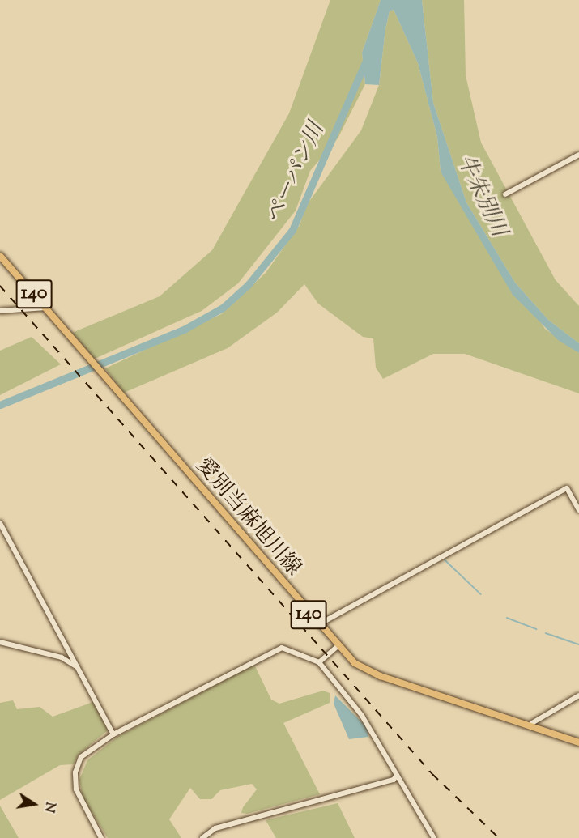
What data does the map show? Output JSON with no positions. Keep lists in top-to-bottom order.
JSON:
{
  "streets": {
    "main road": ["140", "愛別当麻旭川線"]
  },
  "water": ["ペーパン川", "牛朱別川"],
  "north": "right"
}
